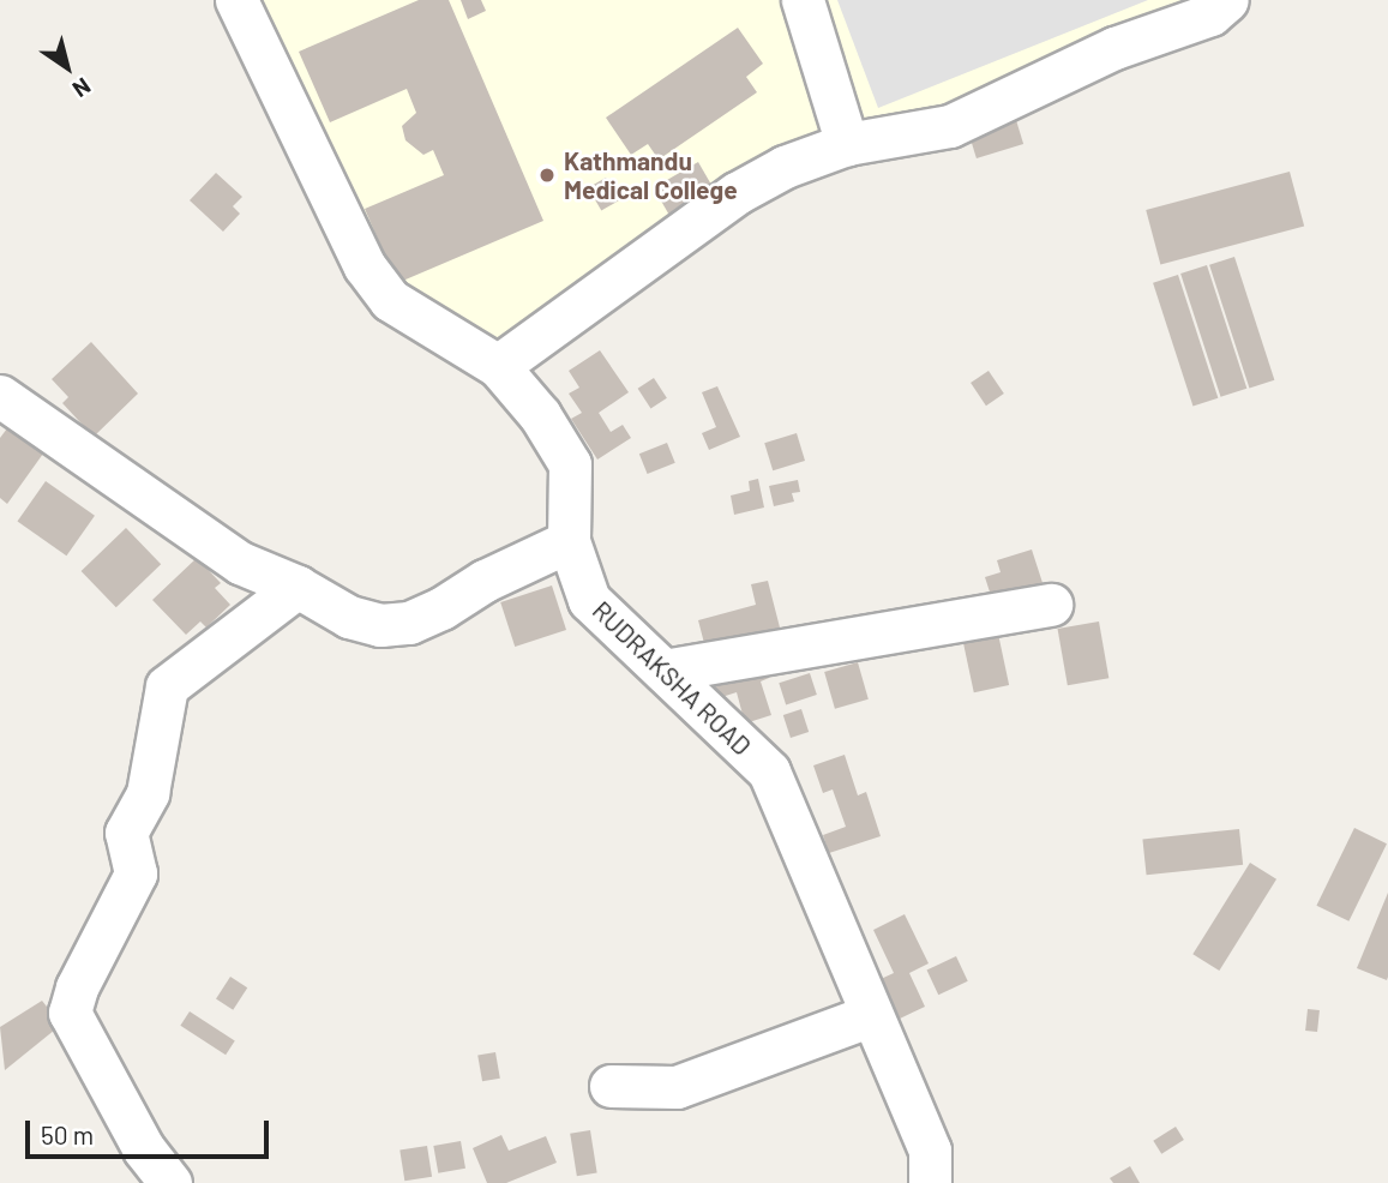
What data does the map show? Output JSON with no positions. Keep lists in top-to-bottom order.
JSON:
{
  "streets": {
    "street": ["RUDRAKSHA ROAD"]
  },
  "places": ["Kathmandu Medical College"],
  "scale_bar": "50 m",
  "north": "bottom right"
}
